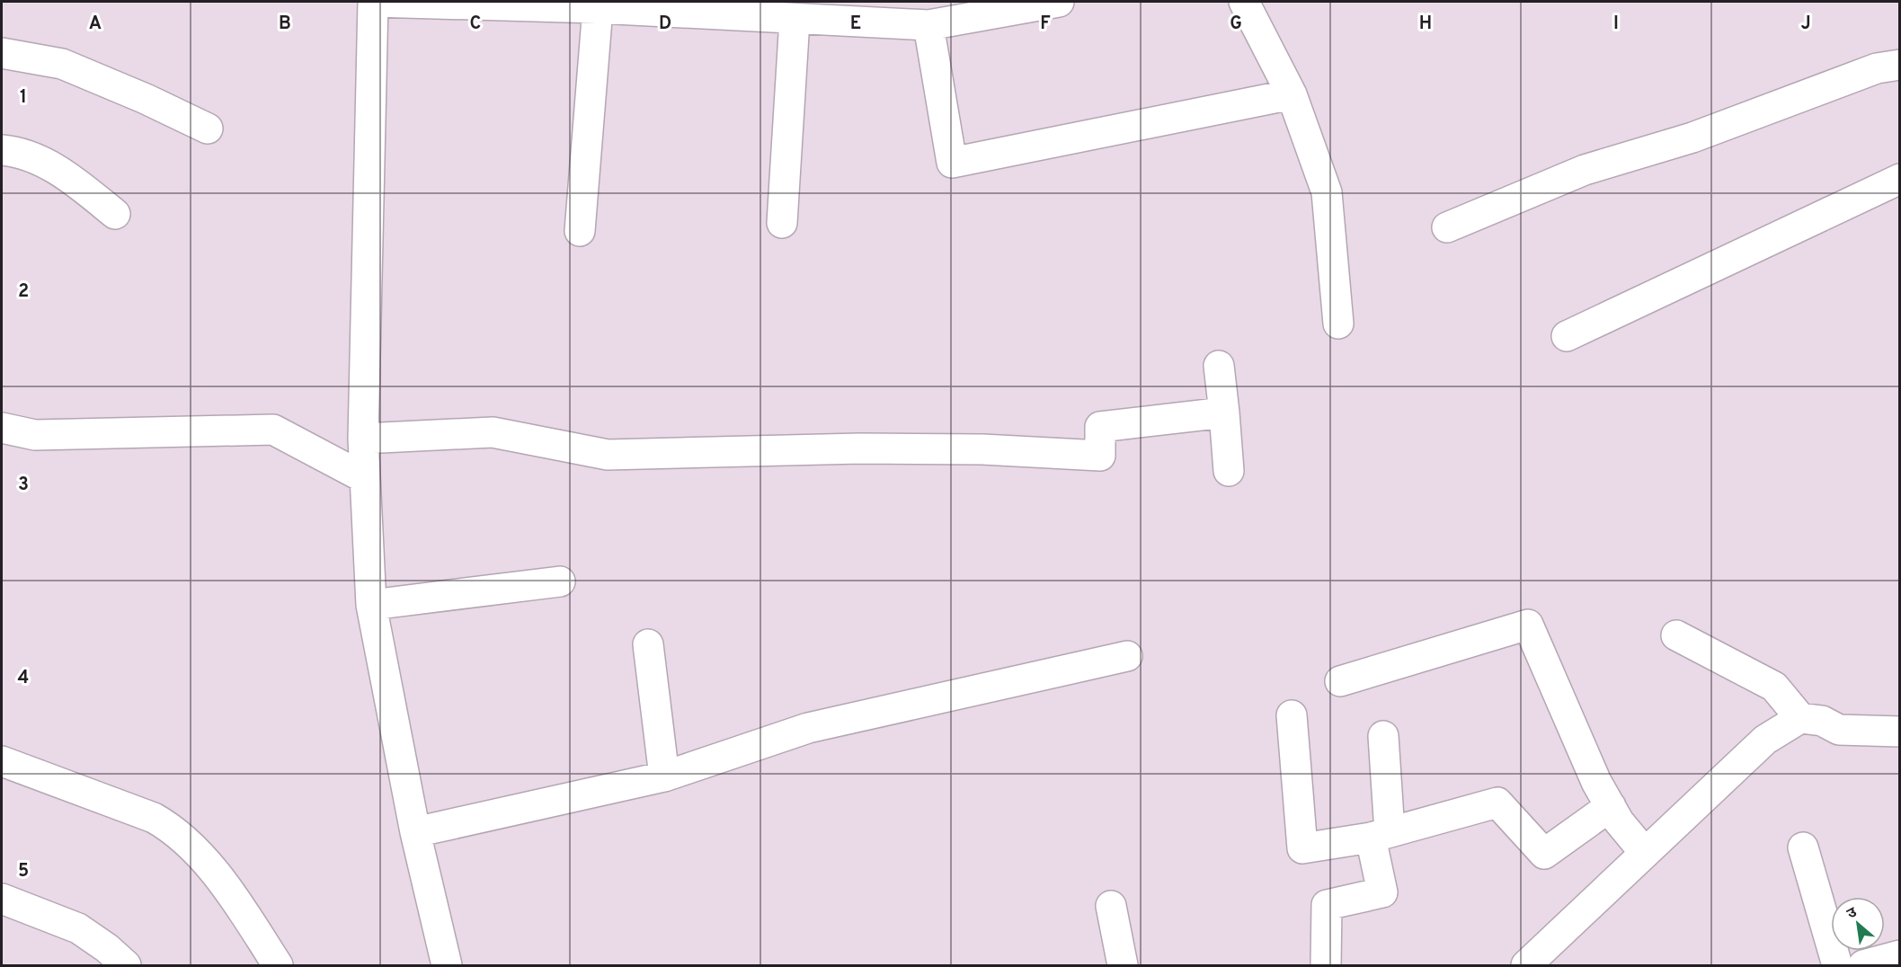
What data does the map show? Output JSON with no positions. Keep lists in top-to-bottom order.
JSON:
{
  "north": "top left",
  "grid": {
    "columns": [
      "A",
      "B",
      "C",
      "D",
      "E",
      "F",
      "G",
      "H",
      "I",
      "J"
    ],
    "rows": [
      "1",
      "2",
      "3",
      "4",
      "5"
    ]
  }
}
